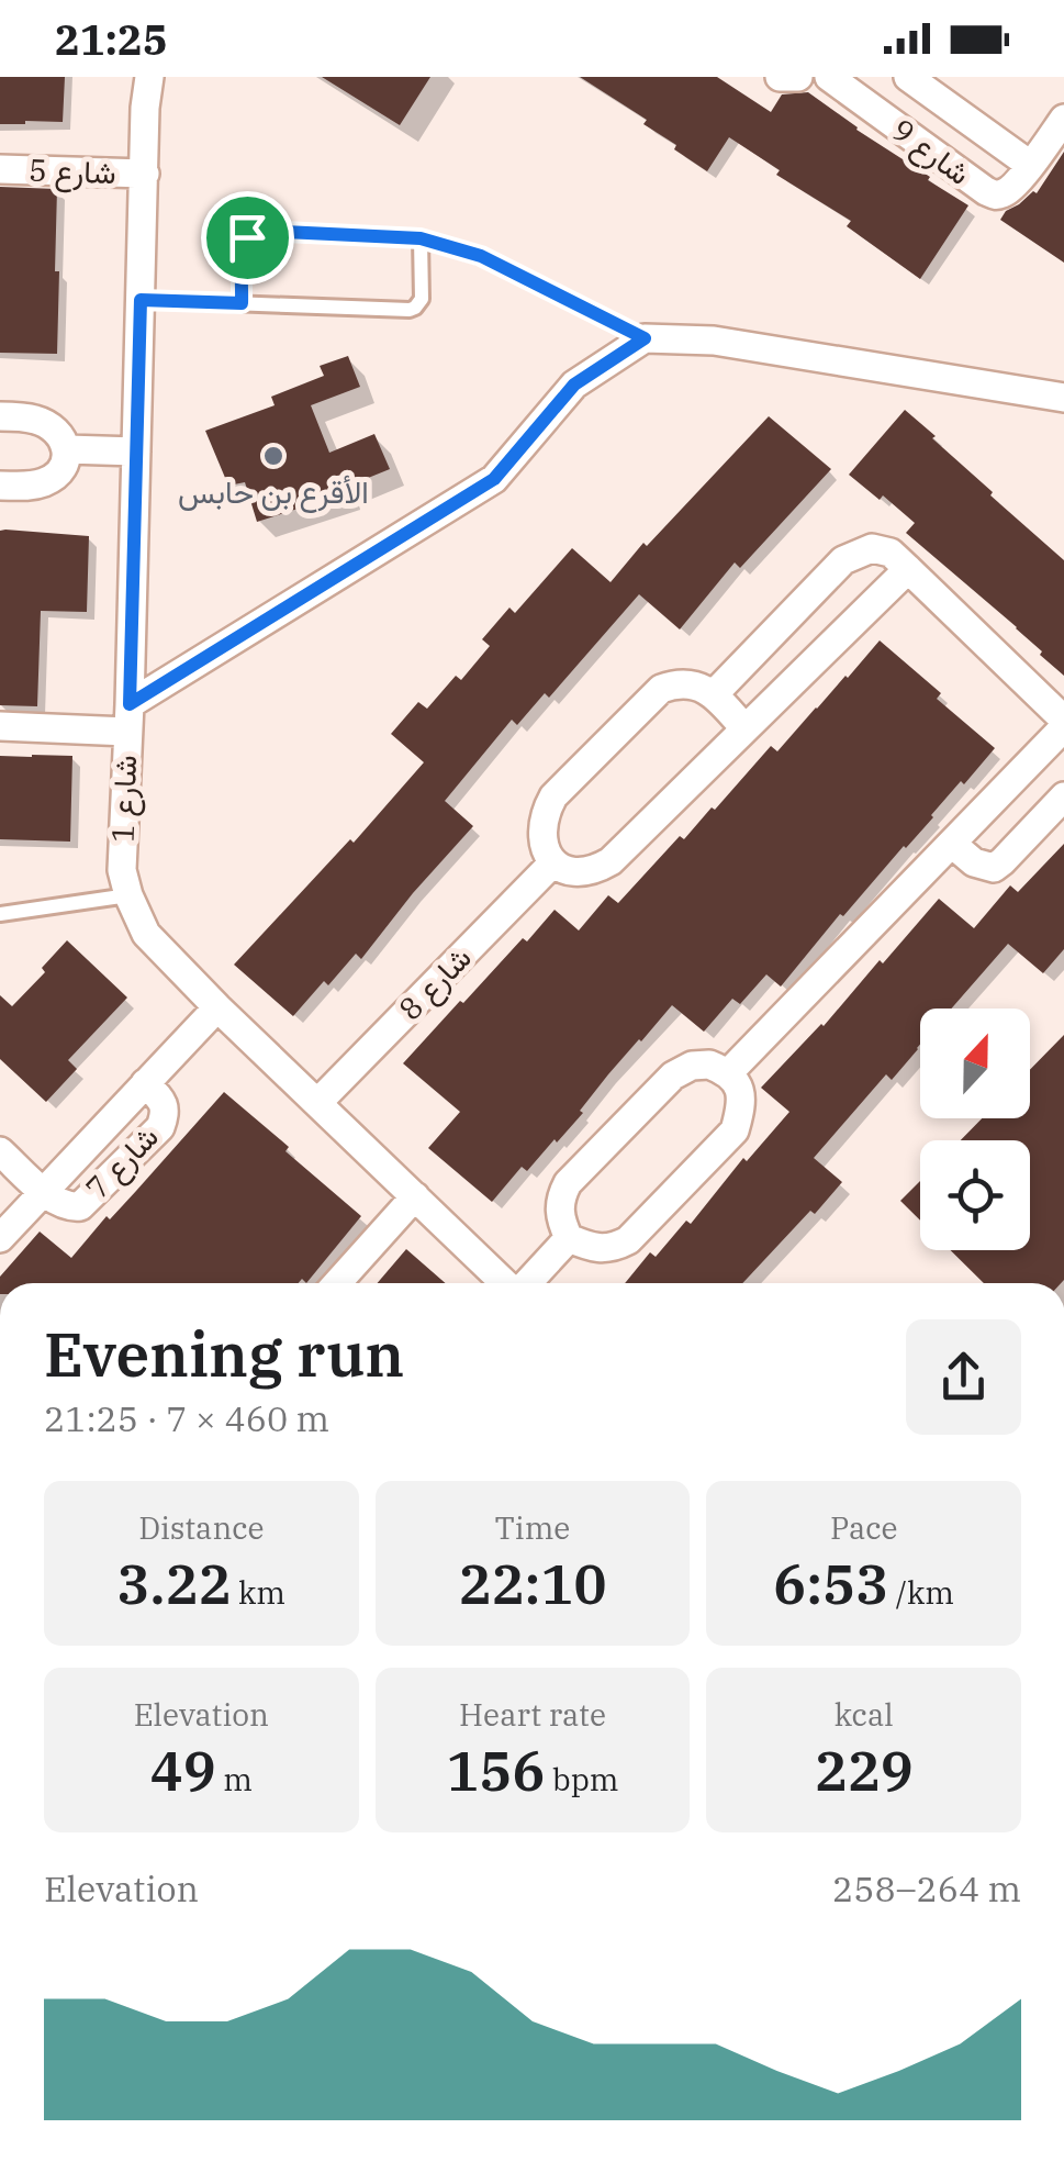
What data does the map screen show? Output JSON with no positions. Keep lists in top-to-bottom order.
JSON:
{
  "streets": {
    "street": [
      "شارع 9",
      "شارع 5",
      "شارع 1",
      "شارع 8",
      "شارع 7"
    ]
  },
  "crossings": [
    ["شارع 5", "شارع 1"],
    ["شارع 1", "شارع 8"],
    ["شارع 1", "شارع 7"]
  ],
  "places": ["الأقرع بن حابس"],
  "north": "top",
  "page": {
    "status": "21:25",
    "heading": ["Evening run", "21:25 · 7 × 460 m"],
    "stats": [
      ["Distance", "3.22 km"],
      ["Time", "22:10"],
      ["Pace", "6:53 /km"],
      ["Elevation", "49 m"],
      ["Heart rate", "156 bpm"],
      ["kcal", "229"]
    ],
    "chart": ["Elevation", "258–264 m"]
  }
}
